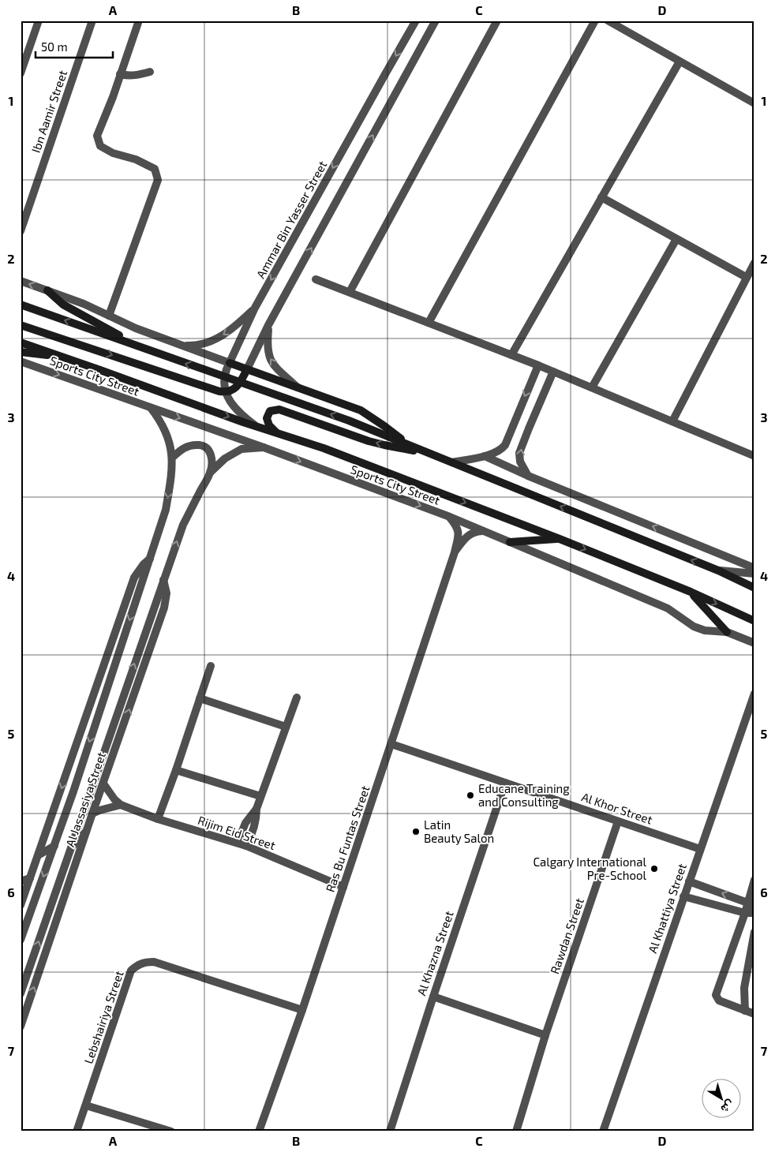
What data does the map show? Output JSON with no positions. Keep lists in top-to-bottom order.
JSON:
{
  "streets": {
    "main road": ["Sports City Street"],
    "street": [
      "Ibn Aamir Street",
      "Ammar Bin Yasser Street",
      "Al Jassasiya Street",
      "Al Khor Street",
      "Rijim Eid Street",
      "Ras Bu Funtas Street",
      "Al Khattiya Street",
      "Rawdan Street",
      "Al Khazna Street",
      "Lebshairiya Street"
    ]
  },
  "crossings": [
    ["Ammar Bin Yasser Street", "Sports City Street"],
    ["Sports City Street", "Al Jassasiya Street"],
    ["Sports City Street", "Ras Bu Funtas Street"],
    ["Al Jassasiya Street", "Rijim Eid Street"],
    ["Al Khor Street", "Ras Bu Funtas Street"],
    ["Al Khor Street", "Al Khattiya Street"],
    ["Al Khor Street", "Rawdan Street"],
    ["Al Khor Street", "Al Khazna Street"],
    ["Rijim Eid Street", "Ras Bu Funtas Street"],
    ["Ras Bu Funtas Street", "Lebshairiya Street"]
  ],
  "places": ["Educane Training and Consulting", "Latin Beauty Salon", "Calgary International Pre-School"],
  "scale_bar": "50 m",
  "north": "bottom right",
  "grid": {
    "columns": [
      "A",
      "B",
      "C",
      "D"
    ],
    "rows": [
      "1",
      "2",
      "3",
      "4",
      "5",
      "6",
      "7"
    ]
  }
}
